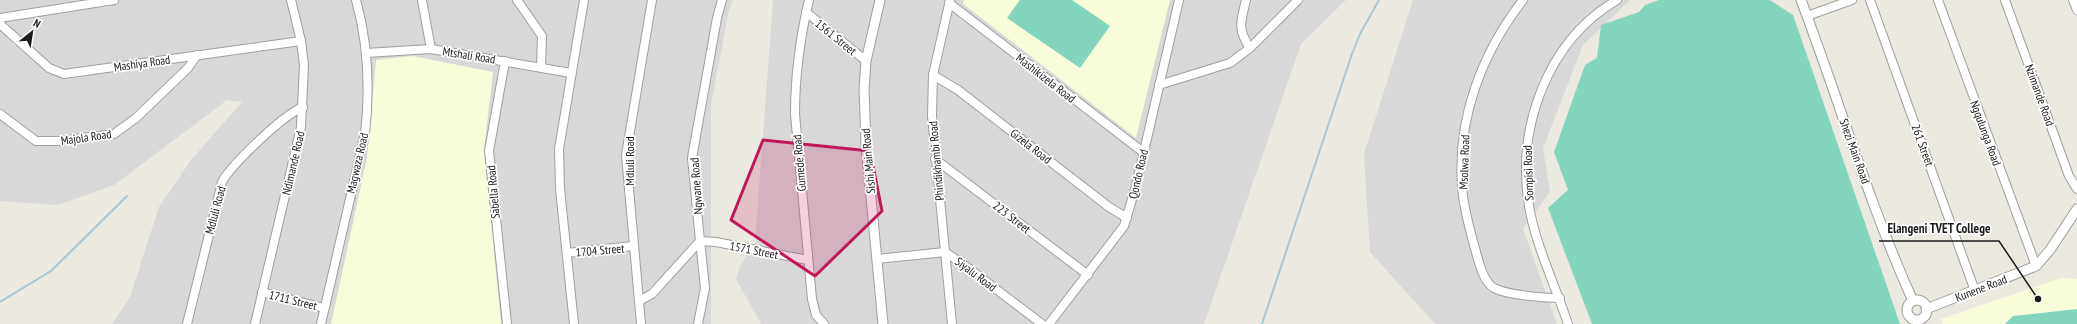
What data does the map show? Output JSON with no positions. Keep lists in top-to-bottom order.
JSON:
{
  "streets": {
    "street": [
      "1561 Street",
      "Mtshali Road",
      "Mashiya Road",
      "Mashikizela Road",
      "Nzimande Road",
      "Ngqulunga Road",
      "Majola Road",
      "261 Street",
      "Gizela Road",
      "Shezi Main Road",
      "Mdluli Road",
      "Sishi Main Road",
      "Phindikhambi Road",
      "Msolwa Road",
      "Ndimande Road",
      "Magwaza Road",
      "Gumede Road",
      "Sompisi Road",
      "Qondo Road",
      "Ngwane Road",
      "Sabella Road",
      "223 Street",
      "1704 Street",
      "1571 Street",
      "Siyalu Road",
      "Kunene Road",
      "1711 Street"
    ]
  },
  "crossings": [
    ["1561 Street", "Sishi Main Road"],
    ["1561 Street", "Gumede Road"],
    ["Mtshali Road", "Magwaza Road"],
    ["Mtshali Road", "Sabella Road"],
    ["Mashiya Road", "Majola Road"],
    ["Mashiya Road", "Ndimande Road"],
    ["Mashikizela Road", "Phindikhambi Road"],
    ["Mashikizela Road", "Qondo Road"],
    ["Ngqulunga Road", "Kunene Road"],
    ["261 Street", "Kunene Road"],
    ["Gizela Road", "Phindikhambi Road"],
    ["Gizela Road", "Qondo Road"],
    ["Shezi Main Road", "Kunene Road"],
    ["Mdluli Road", "Ndimande Road"],
    ["Mdluli Road", "1704 Street"],
    ["Sishi Main Road", "Siyalu Road"],
    ["Phindikhambi Road", "223 Street"],
    ["Phindikhambi Road", "Siyalu Road"],
    ["Msolwa Road", "Sompisi Road"],
    ["Ndimande Road", "1711 Street"],
    ["Magwaza Road", "1711 Street"],
    ["Gumede Road", "1571 Street"],
    ["Qondo Road", "223 Street"],
    ["Ngwane Road", "1571 Street"]
  ],
  "places": ["Elangeni TVET College"],
  "north": "top right"
}
